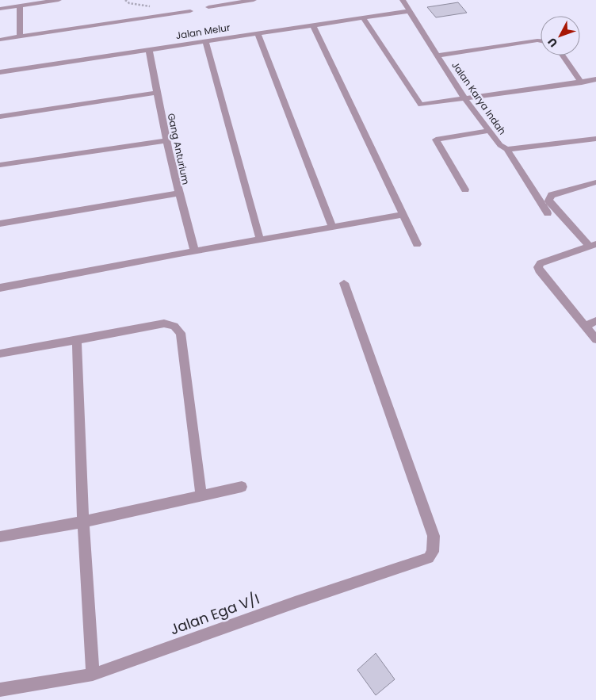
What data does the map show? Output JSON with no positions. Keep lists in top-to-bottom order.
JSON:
{
  "streets": {
    "street": [
      "Jalan Melur",
      "Jalan Karya Indah",
      "Gang Anturium",
      "Jalan Ega V/I"
    ]
  },
  "crossings": [
    ["Jalan Melur", "Jalan Karya Indah"],
    ["Jalan Melur", "Gang Anturium"]
  ],
  "north": "bottom left"
}
